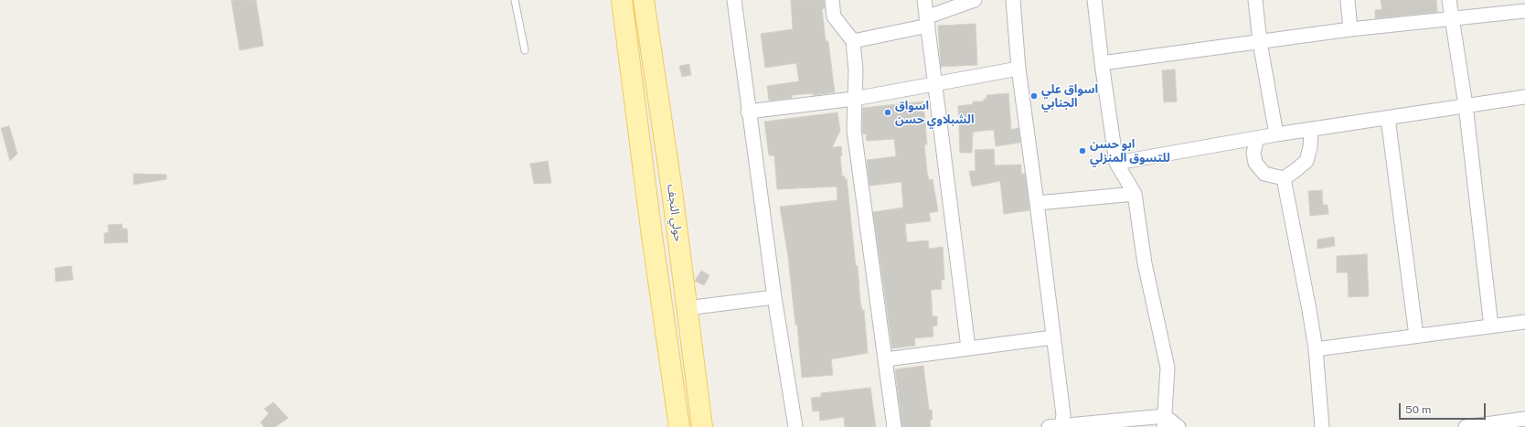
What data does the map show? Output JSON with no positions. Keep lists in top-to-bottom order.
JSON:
{
  "streets": {
    "main road": ["حولي النجف"]
  },
  "places": ["اسواق علي الجنابي", "اسواق الشبلاوي حسن", "ابو حسن للتسوق المنزلي"],
  "scale_bar": "50 m"
}
